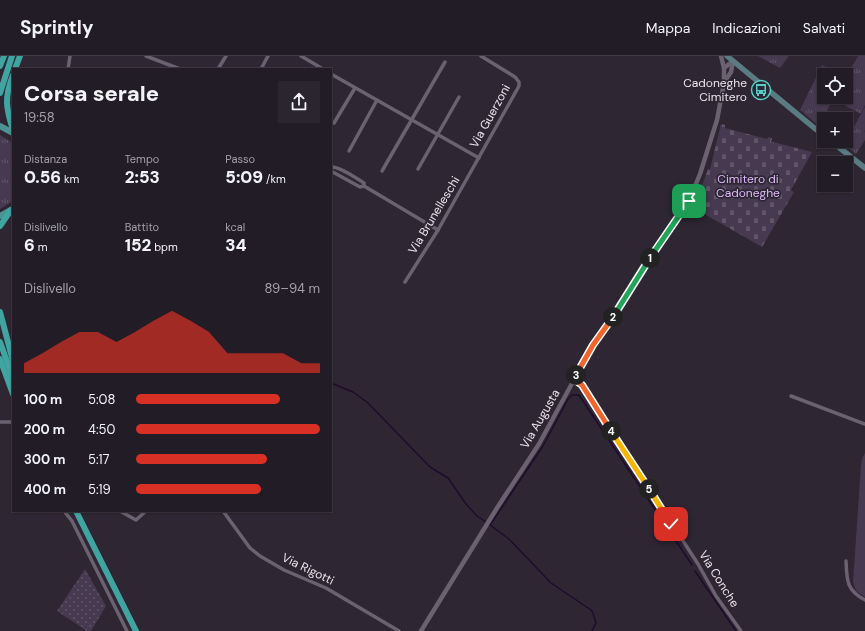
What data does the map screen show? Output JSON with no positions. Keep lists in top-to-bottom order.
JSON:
{
  "streets": {
    "street": [
      "Via Guerzoni",
      "Via Brunelleschi",
      "Via Augusta",
      "Via Rigotti",
      "Via Conche"
    ]
  },
  "crossings": [
    ["Via Guerzoni", "Via Brunelleschi"],
    ["Via Augusta", "Via Conche"]
  ],
  "parks": ["Cimitero di Cadoneghe"],
  "places": {
    "bus stop": ["Cadoneghe Cimitero"]
  },
  "page": {
    "header": "Sprintly",
    "nav": ["Mappa", "Indicazioni", "Salvati"],
    "map_buttons": ["+", "−"],
    "heading": ["Corsa serale", "19:58"],
    "stats": [
      ["Distanza", "0.56 km"],
      ["Tempo", "2:53"],
      ["Passo", "5:09 /km"],
      ["Dislivello", "6 m"],
      ["Battito", "152 bpm"],
      ["kcal", "34"]
    ],
    "pins": [
      "1",
      "2",
      "3",
      "4",
      "5"
    ],
    "chart": ["Dislivello", "89–94 m"],
    "list": [
      {
        "name": "100 m",
        "note": "5:08"
      },
      {
        "name": "200 m",
        "note": "4:50"
      },
      {
        "name": "300 m",
        "note": "5:17"
      },
      {
        "name": "400 m",
        "note": "5:19"
      }
    ]
  }
}
